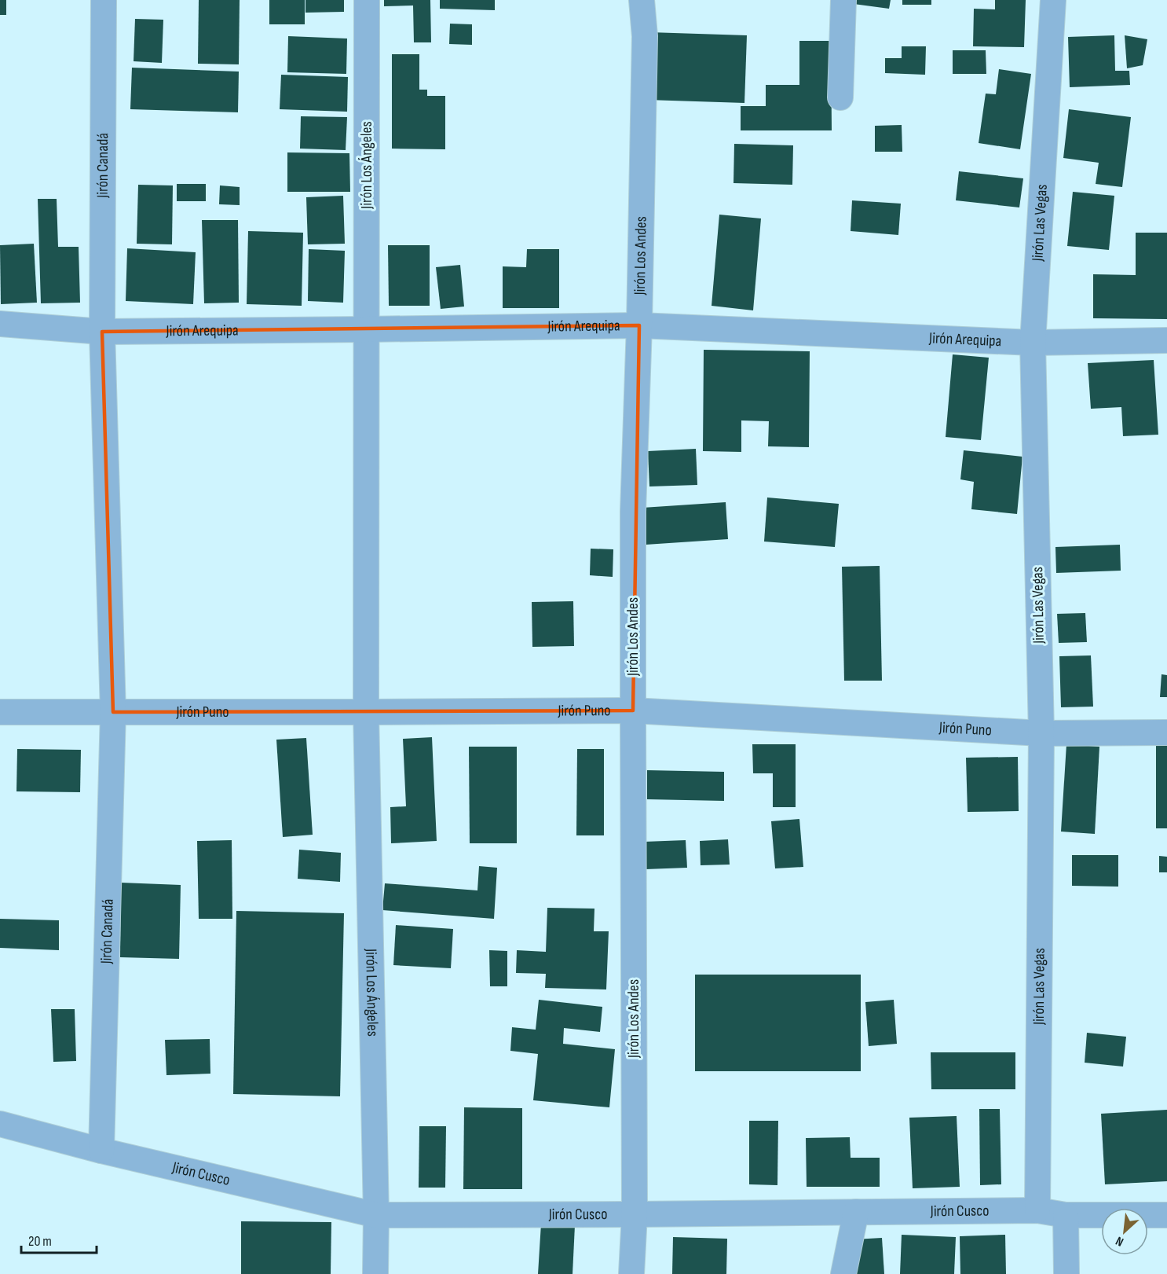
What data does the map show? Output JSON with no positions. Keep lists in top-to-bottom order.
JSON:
{
  "streets": {
    "street": [
      "Jirón Los Ángeles",
      "Jirón Canadá",
      "Jirón Las Vegas",
      "Jirón Los Andes",
      "Jirón Arequipa",
      "Jirón Puno",
      "Jirón Cusco"
    ]
  },
  "crossings": [
    ["Jirón Los Ángeles", "Jirón Arequipa"],
    ["Jirón Los Ángeles", "Jirón Puno"],
    ["Jirón Los Ángeles", "Jirón Cusco"],
    ["Jirón Canadá", "Jirón Arequipa"],
    ["Jirón Canadá", "Jirón Puno"],
    ["Jirón Canadá", "Jirón Cusco"],
    ["Jirón Las Vegas", "Jirón Arequipa"],
    ["Jirón Las Vegas", "Jirón Puno"],
    ["Jirón Las Vegas", "Jirón Cusco"],
    ["Jirón Los Andes", "Jirón Arequipa"],
    ["Jirón Los Andes", "Jirón Puno"],
    ["Jirón Los Andes", "Jirón Cusco"]
  ],
  "scale_bar": "20 m",
  "north": "bottom left"
}
